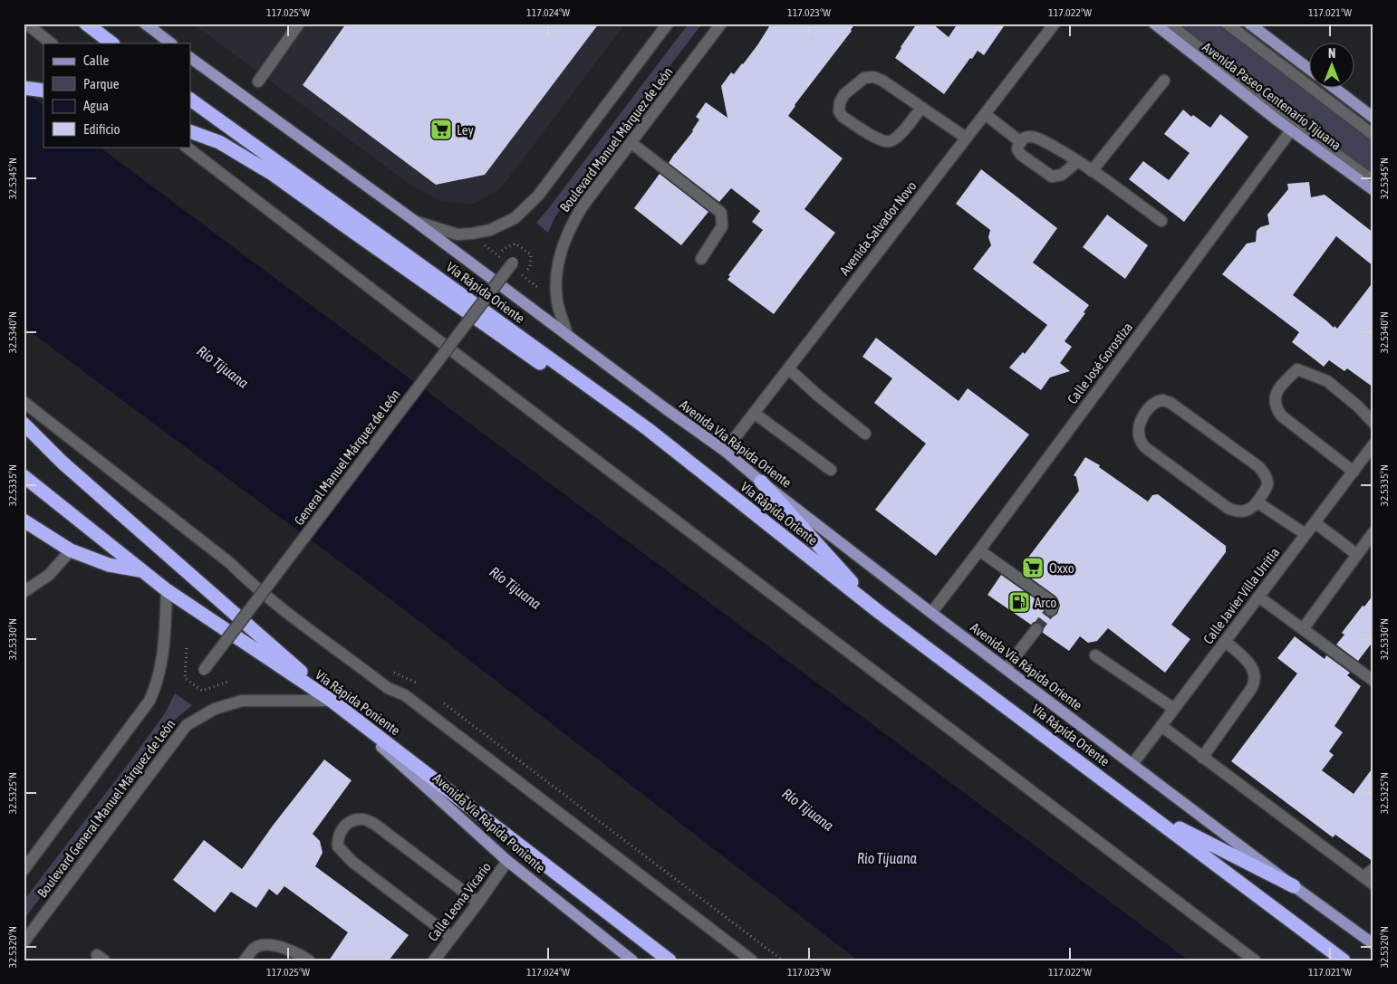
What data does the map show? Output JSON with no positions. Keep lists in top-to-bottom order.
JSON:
{
  "streets": {
    "highway": ["Vía Rápida Oriente", "Vía Rápida Poniente"],
    "main road": ["Avenida Paseo Centenario Tijuana", "Avenida Vía Rápida Oriente", "Avenida Vía Rápida Poniente"],
    "street": [
      "Boulevard Manuel Márquez de León",
      "Avenida Salvador Novo",
      "Calle José Gorostiza",
      "General Manuel Márquez de León",
      "Calle Javier Villa Urritia",
      "Boulevard General Manuel Márquez de León",
      "Calle Leona Vicario"
    ]
  },
  "crossings": [
    ["Avenida Paseo Centenario Tijuana", "Calle José Gorostiza"],
    ["Boulevard Manuel Márquez de León", "Vía Rápida Oriente"],
    ["Avenida Salvador Novo", "Avenida Vía Rápida Oriente"],
    ["Vía Rápida Oriente", "Avenida Vía Rápida Oriente"],
    ["Calle José Gorostiza", "Avenida Vía Rápida Oriente"],
    ["Avenida Vía Rápida Oriente", "Calle Javier Villa Urritia"],
    ["Vía Rápida Poniente", "Boulevard General Manuel Márquez de León"],
    ["Vía Rápida Poniente", "Avenida Vía Rápida Poniente"],
    ["Boulevard General Manuel Márquez de León", "Avenida Vía Rápida Poniente"],
    ["Avenida Vía Rápida Poniente", "Calle Leona Vicario"]
  ],
  "water": ["Río Tijuana", "Rio Tijuana"],
  "places": {
    "supermarket": ["Ley", "Oxxo"],
    "fuel station": ["Arco"]
  },
  "legend": [
    "Calle",
    "Parque",
    "Agua",
    "Edificio"
  ],
  "north": "top",
  "coordinates": [
    "117.025°W",
    "117.024°W",
    "117.023°W",
    "117.022°W",
    "117.021°W",
    "32.5345°N",
    "32.5340°N",
    "32.5335°N",
    "32.5330°N",
    "32.5325°N",
    "32.5320°N"
  ]
}
